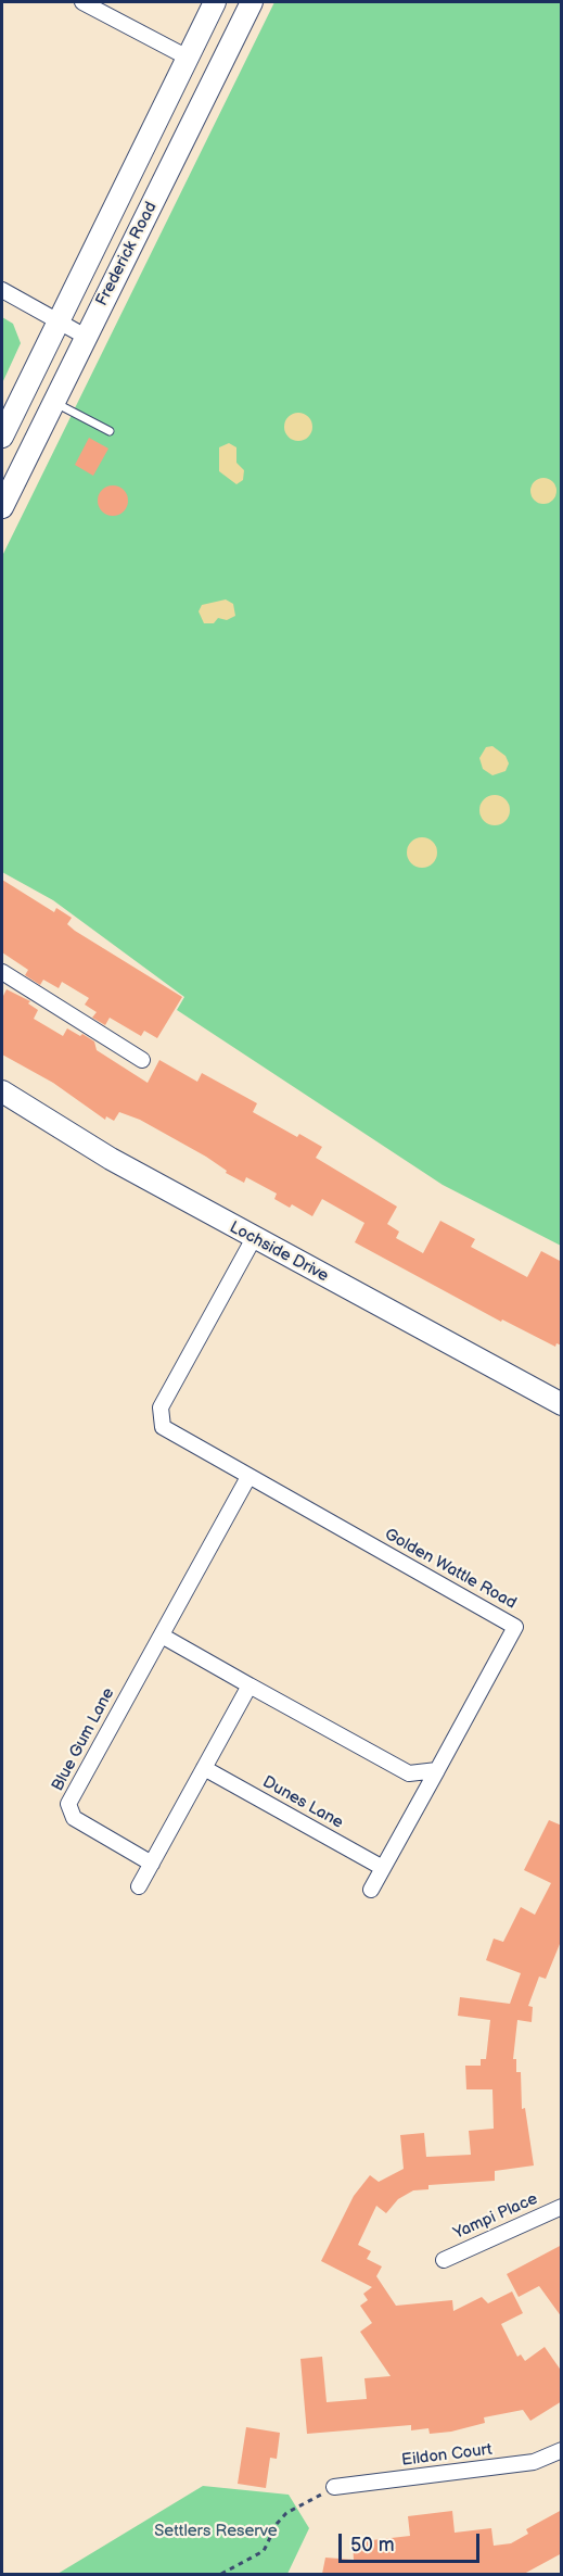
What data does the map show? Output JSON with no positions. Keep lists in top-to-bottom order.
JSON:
{
  "streets": {
    "main road": ["Frederick Road", "Lochside Drive"],
    "street": [
      "Golden Wattle Road",
      "Blue Gum Lane",
      "Dunes Lane",
      "Yampi Place",
      "Eildon Court"
    ]
  },
  "crossings": [
    ["Lochside Drive", "Golden Wattle Road"],
    ["Golden Wattle Road", "Blue Gum Lane"]
  ],
  "parks": ["Settlers Reserve"],
  "scale_bar": "50 m"
}
